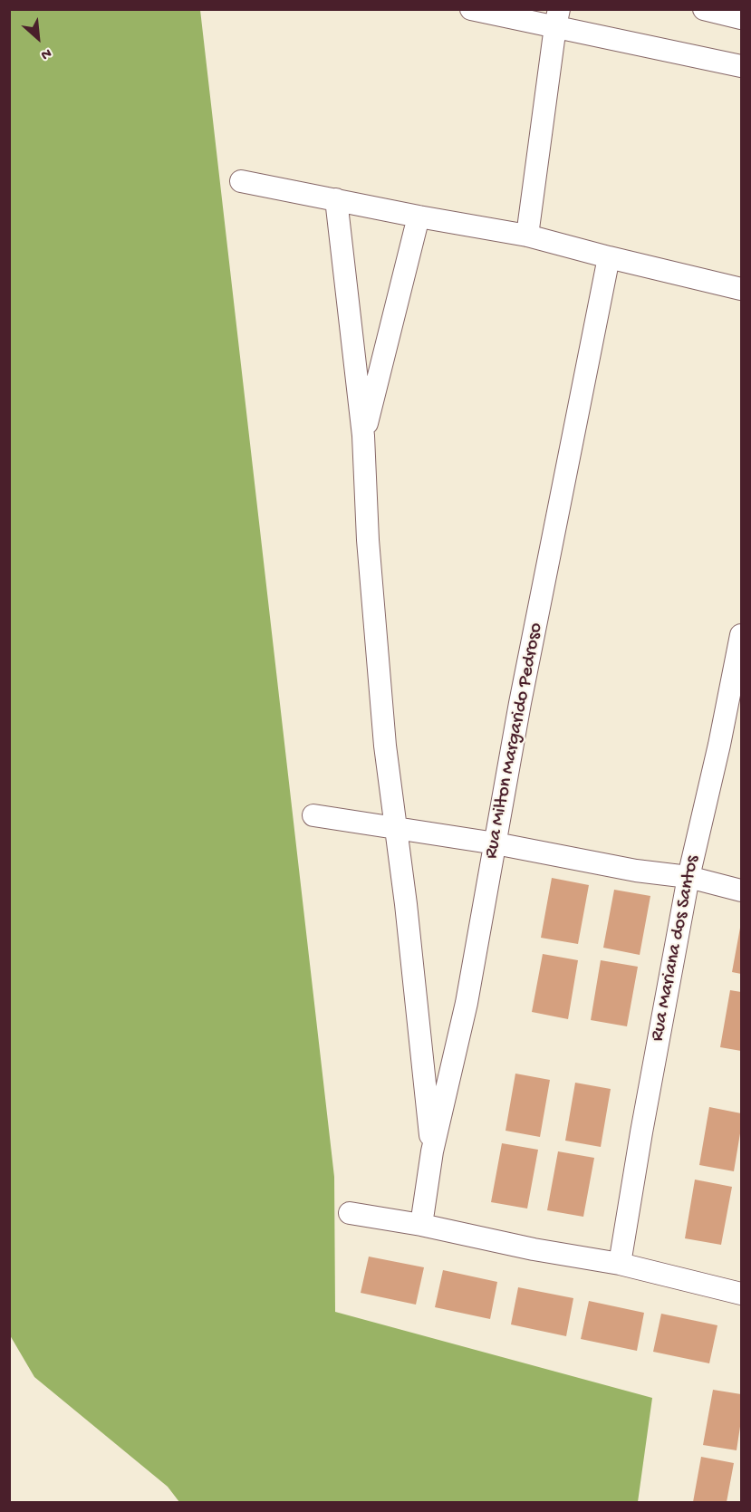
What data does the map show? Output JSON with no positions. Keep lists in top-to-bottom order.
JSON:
{
  "streets": {
    "street": ["Rua Milton Margarido Pedroso", "Rua Mariana dos Santos"]
  },
  "north": "bottom right"
}
